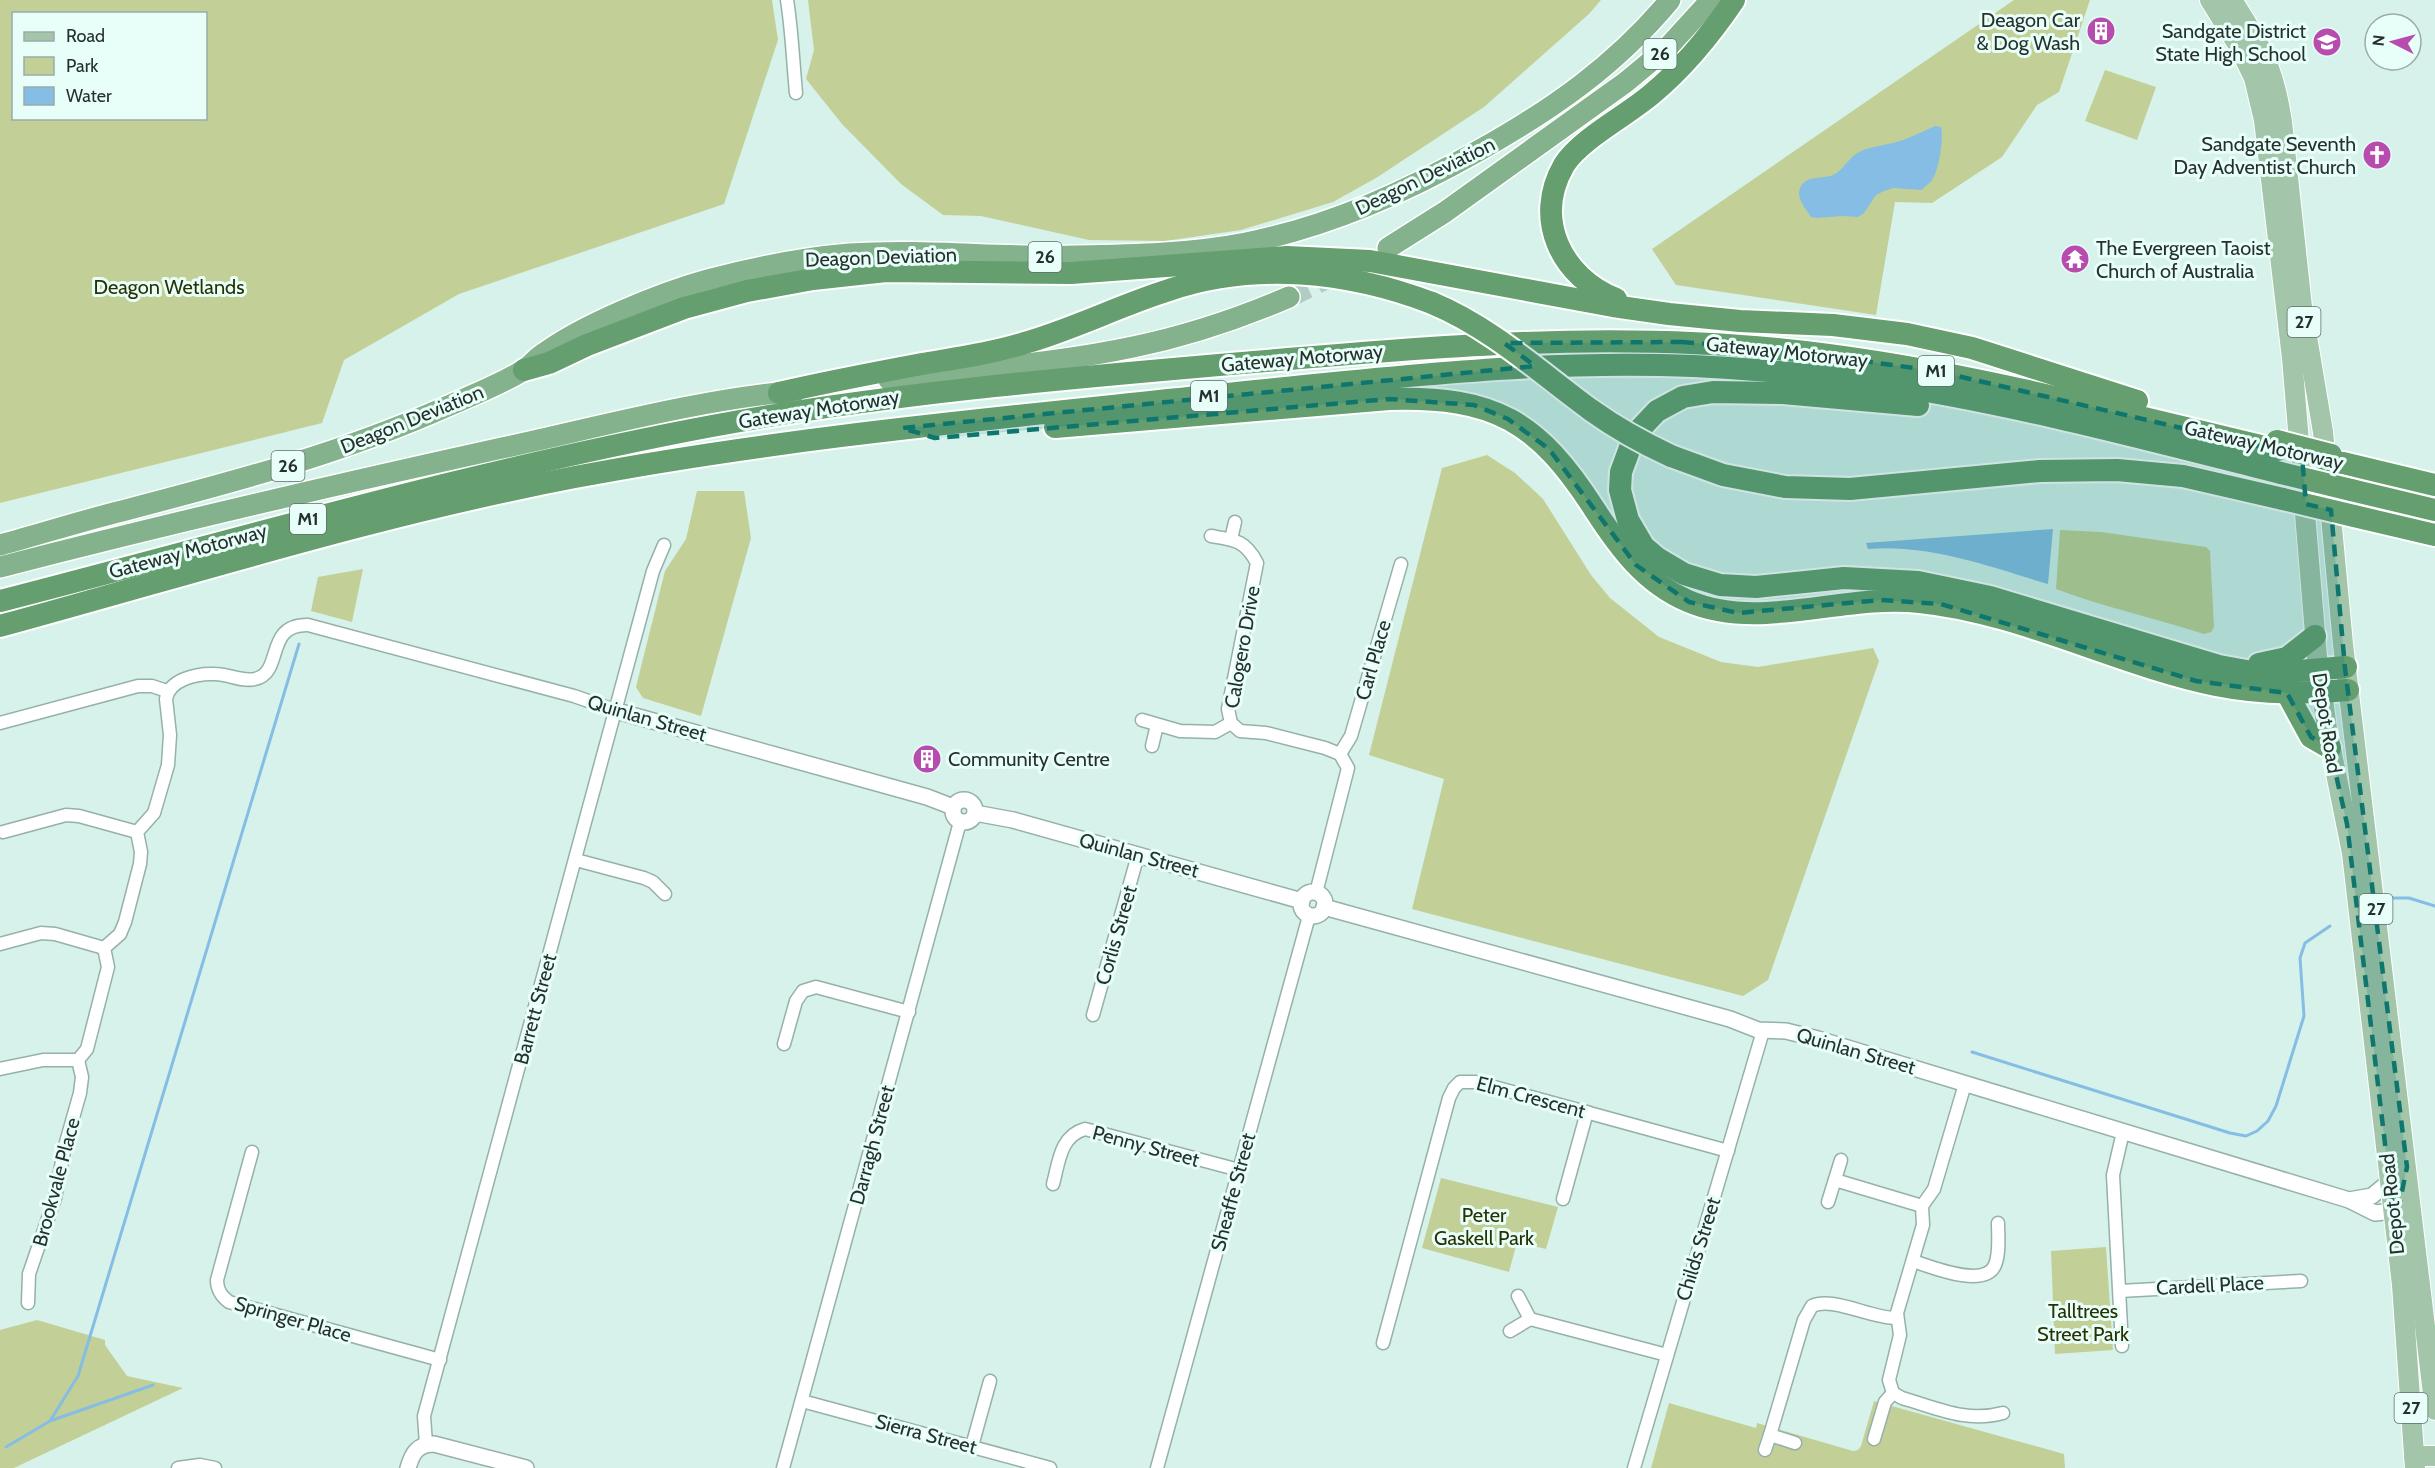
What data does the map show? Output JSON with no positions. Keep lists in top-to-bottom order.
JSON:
{
  "streets": {
    "highway": [
      "26",
      "Deagon Deviation",
      "Gateway Motorway",
      "M1"
    ],
    "main road": ["27", "Depot Road"],
    "street": [
      "Calogero Drive",
      "Carl Place",
      "Quinlan Street",
      "Corlis Street",
      "Barrett Street",
      "Elm Crescent",
      "Darragh Street",
      "Penny Street",
      "Brookvale Place",
      "Sheaffe Street",
      "Childs Street",
      "Cardell Place",
      "Springer Place",
      "Sierra Street"
    ]
  },
  "crossings": [
    ["Calogero Drive", "Carl Place"],
    ["Quinlan Street", "Depot Road"],
    ["Quinlan Street", "Corlis Street"],
    ["Quinlan Street", "Barrett Street"],
    ["Quinlan Street", "Darragh Street"],
    ["Quinlan Street", "Sheaffe Street"],
    ["Quinlan Street", "Childs Street"],
    ["Barrett Street", "Springer Place"],
    ["Elm Crescent", "Childs Street"],
    ["Darragh Street", "Sierra Street"],
    ["Penny Street", "Sheaffe Street"]
  ],
  "parks": ["Deagon Wetlands", "Peter Gaskell Park", "Talltrees Street Park"],
  "places": {
    "building": ["Deagon Car & Dog Wash", "Community Centre"],
    "school or university": ["Sandgate District State High School"],
    "church": ["Sandgate Seventh Day Adventist Church"],
    "temple": ["The Evergreen Taoist Church of Australia"]
  },
  "legend": ["Road", "Park", "Water"],
  "north": "left"
}
